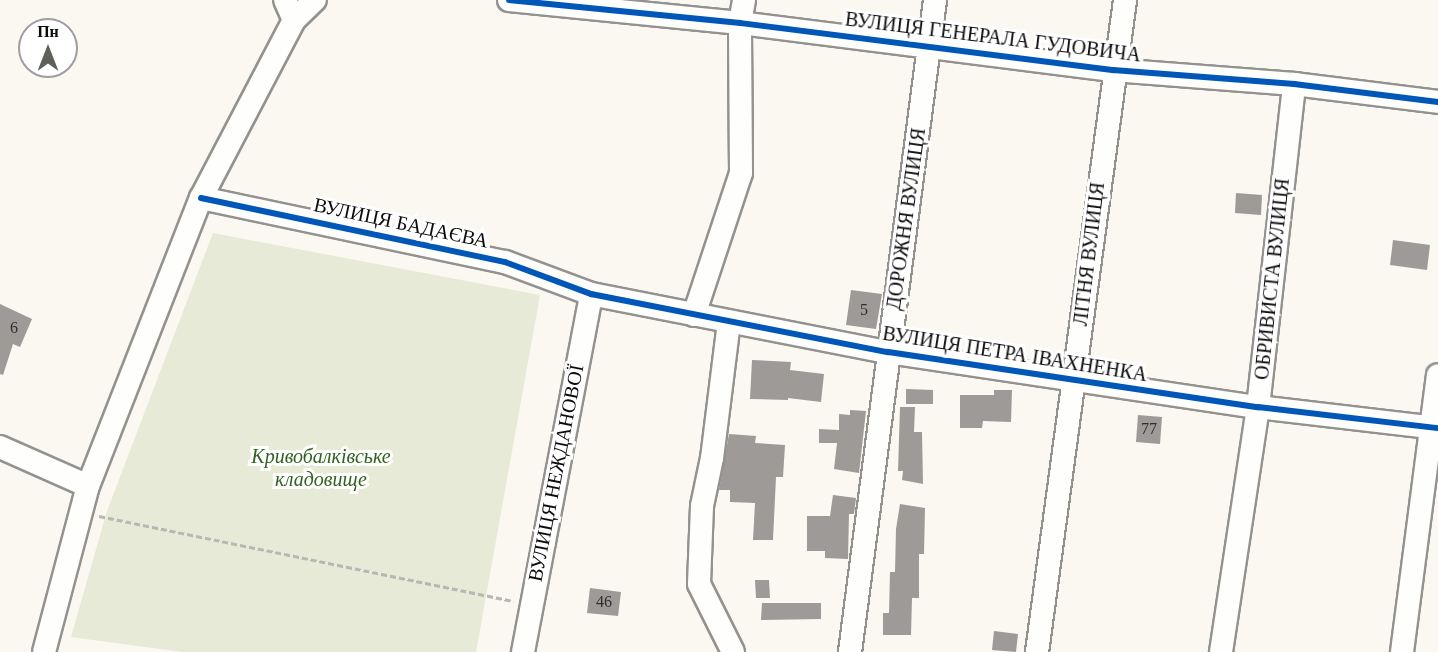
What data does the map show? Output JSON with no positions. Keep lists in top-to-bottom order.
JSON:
{
  "streets": {
    "street": [
      "ВУЛИЦЯ ГЕНЕРАЛА ГУДОВИЧА",
      "ДОРОЖНЯ ВУЛИЦЯ",
      "ВУЛИЦЯ БАДАЄВА",
      "ЛІТНЯ ВУЛИЦЯ",
      "ОБРИВИСТА ВУЛИЦЯ",
      "ВУЛИЦЯ ПЕТРА ІВАХНЕНКА",
      "ВУЛИЦЯ НЕЖДАНОВОЇ"
    ]
  },
  "crossings": [
    ["ВУЛИЦЯ ГЕНЕРАЛА ГУДОВИЧА", "ДОРОЖНЯ ВУЛИЦЯ"],
    ["ВУЛИЦЯ ГЕНЕРАЛА ГУДОВИЧА", "ЛІТНЯ ВУЛИЦЯ"],
    ["ВУЛИЦЯ ГЕНЕРАЛА ГУДОВИЧА", "ОБРИВИСТА ВУЛИЦЯ"],
    ["ДОРОЖНЯ ВУЛИЦЯ", "ВУЛИЦЯ ПЕТРА ІВАХНЕНКА"],
    ["ВУЛИЦЯ БАДАЄВА", "ВУЛИЦЯ ПЕТРА ІВАХНЕНКА"],
    ["ВУЛИЦЯ БАДАЄВА", "ВУЛИЦЯ НЕЖДАНОВОЇ"],
    ["ЛІТНЯ ВУЛИЦЯ", "ВУЛИЦЯ ПЕТРА ІВАХНЕНКА"],
    ["ОБРИВИСТА ВУЛИЦЯ", "ВУЛИЦЯ ПЕТРА ІВАХНЕНКА"],
    ["ВУЛИЦЯ ПЕТРА ІВАХНЕНКА", "ВУЛИЦЯ НЕЖДАНОВОЇ"]
  ],
  "parks": ["Кривобалківське кладовище"],
  "house_numbers": [
    "5",
    "6",
    "77",
    "46"
  ],
  "north": "top"
}
